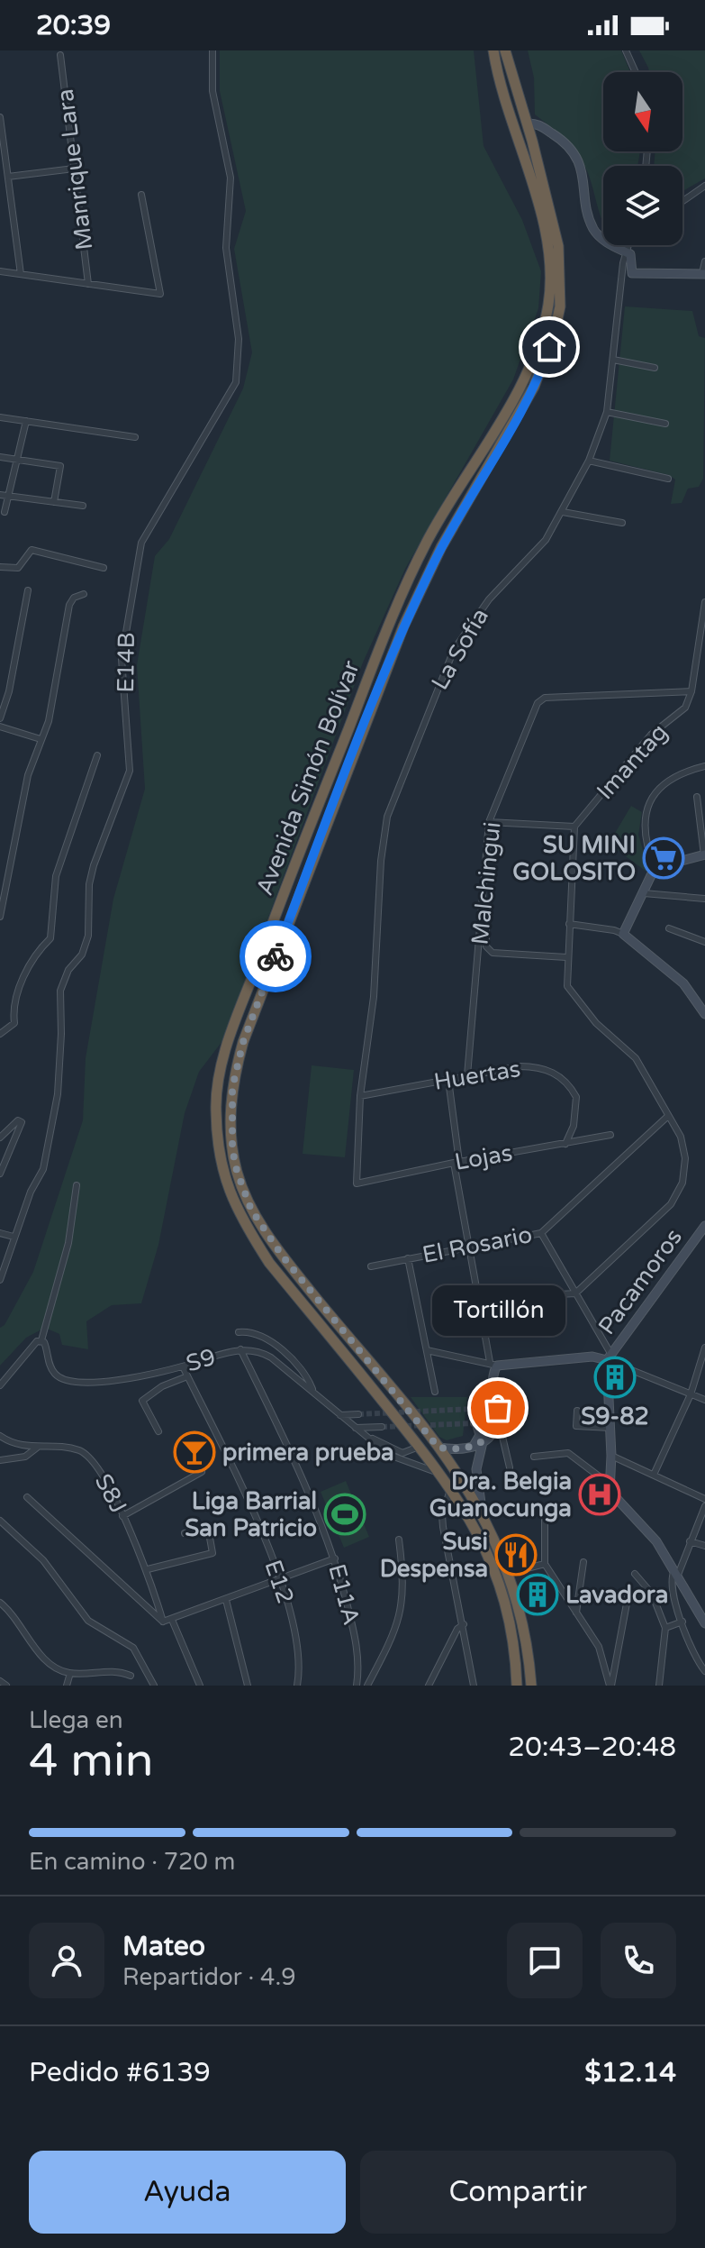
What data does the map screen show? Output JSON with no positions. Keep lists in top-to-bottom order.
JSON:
{
  "streets": {
    "highway": ["Avenida Simón Bolívar"],
    "street": [
      "Manrique Lara",
      "La Sofía",
      "E14B",
      "Imantag",
      "Malchingui",
      "Huertas",
      "Lojas",
      "El Rosario",
      "Pacamoros",
      "S9",
      "S8J",
      "E12",
      "E11A"
    ]
  },
  "crossings": [
    ["La Sofía", "Huertas"],
    ["La Sofía", "Lojas"],
    ["Imantag", "Malchingui"],
    ["Avenida Simón Bolívar", "S9"],
    ["Malchingui", "Huertas"],
    ["Huertas", "Lojas"],
    ["S9", "E12"],
    ["S9", "E11A"]
  ],
  "places": {
    "supermarket": ["SU MINI GOLOSITO"],
    "building": ["S9-82", "Lavadora"],
    "other": ["Tortillón"],
    "bar": ["primera prueba"],
    "hospital": ["Dra. Belgia Guanocunga"],
    "sports": ["Liga Barrial San Patricio"],
    "restaurant": ["Susi Despensa"]
  },
  "north": "bottom",
  "page": {
    "status": "20:39",
    "bubble": "Tortillón",
    "heading": ["4 min", "Llega en", "20:43–20:48"],
    "panel": [
      "Mateo",
      "Repartidor · 4.9",
      "Pedido #6139",
      "$12.14"
    ],
    "bar": "En camino · 720 m",
    "buttons": ["Ayuda", "Compartir"]
  }
}
